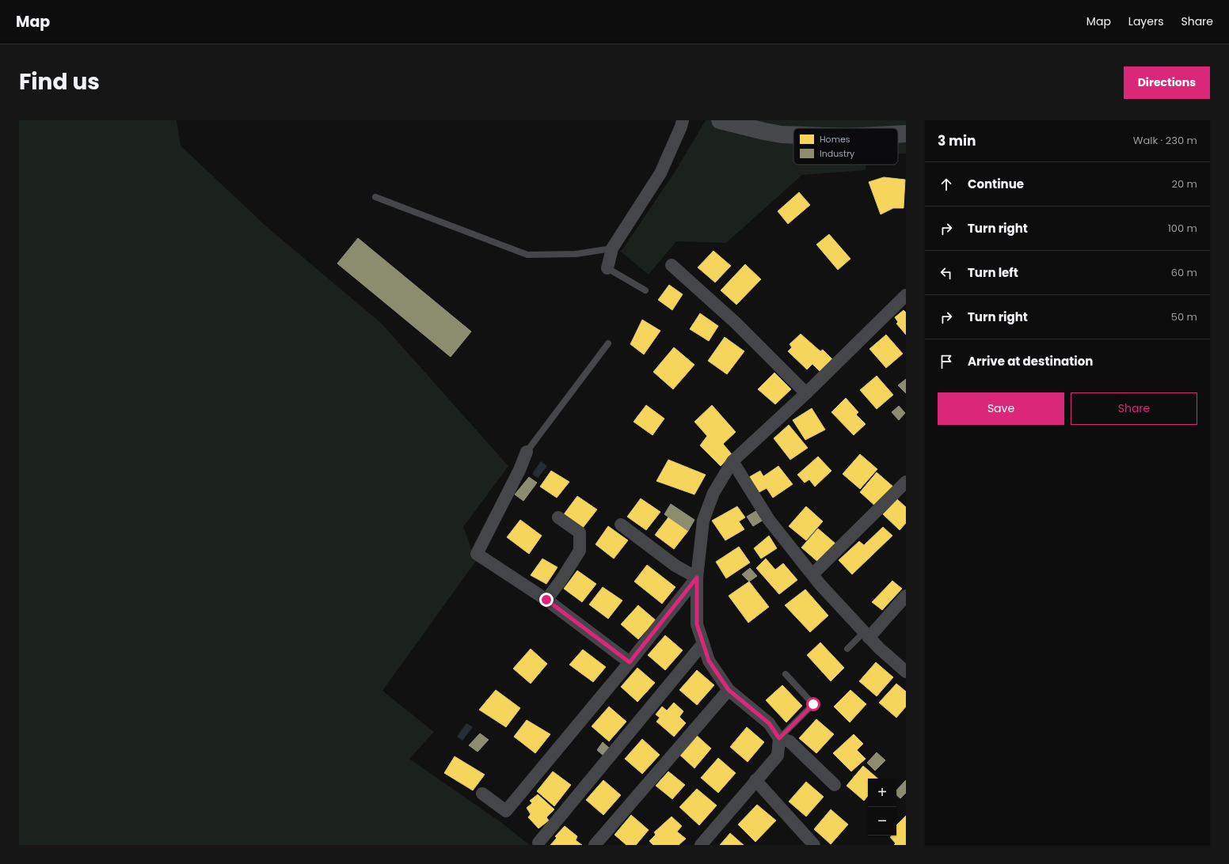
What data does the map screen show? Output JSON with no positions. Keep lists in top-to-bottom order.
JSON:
{
  "legend": ["Homes", "Industry"],
  "page": {
    "header": "Map",
    "nav": ["Map", "Layers", "Share"],
    "title": "Find us",
    "buttons": [
      "Directions",
      ["Save", "Share"]
    ],
    "heading": ["3 min", "Walk · 230 m"],
    "list": [
      ["Continue", "20 m"],
      ["Turn right", "100 m"],
      ["Turn left", "60 m"],
      ["Turn right", "50 m"],
      "Arrive at destination"
    ],
    "map_buttons": ["+", "−"]
  }
}
